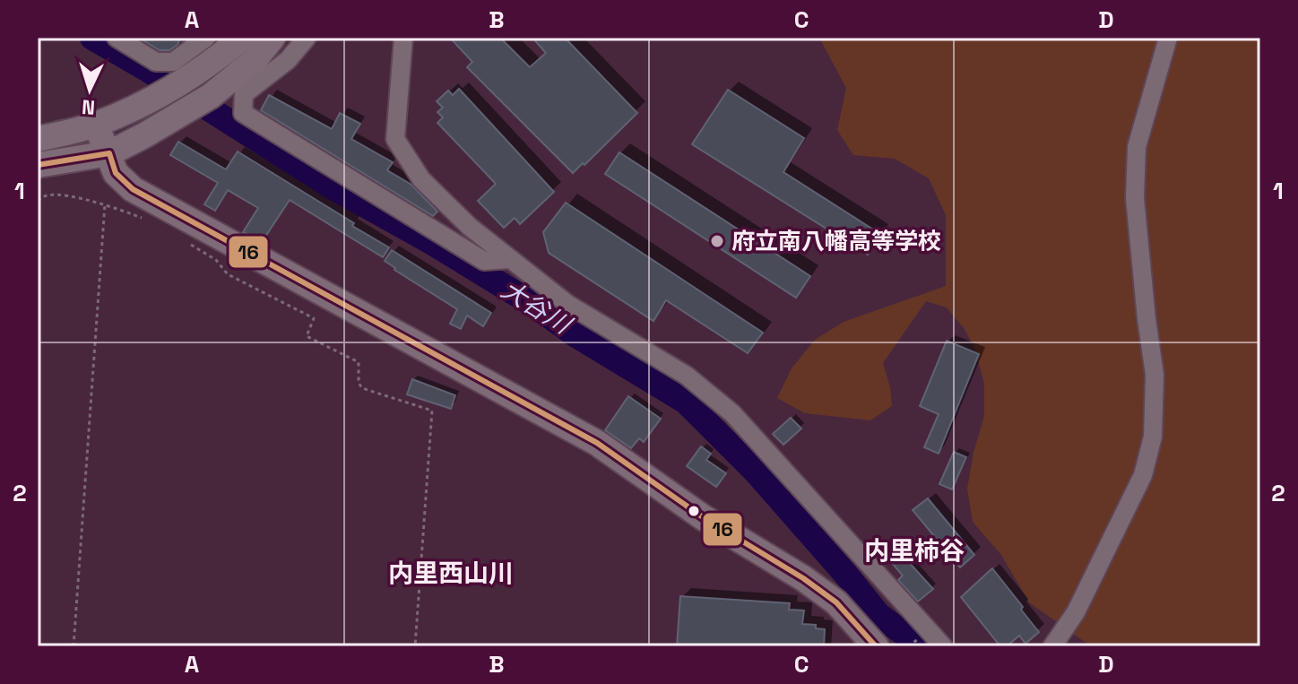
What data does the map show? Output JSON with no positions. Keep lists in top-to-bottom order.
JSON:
{
  "districts": ["内里柿谷", "内里西山川"],
  "water": ["大谷川"],
  "places": ["府立南八幡高等学校"],
  "lines": ["transit line 16"],
  "north": "bottom",
  "grid": {
    "columns": [
      "A",
      "B",
      "C",
      "D"
    ],
    "rows": ["1", "2"]
  }
}
